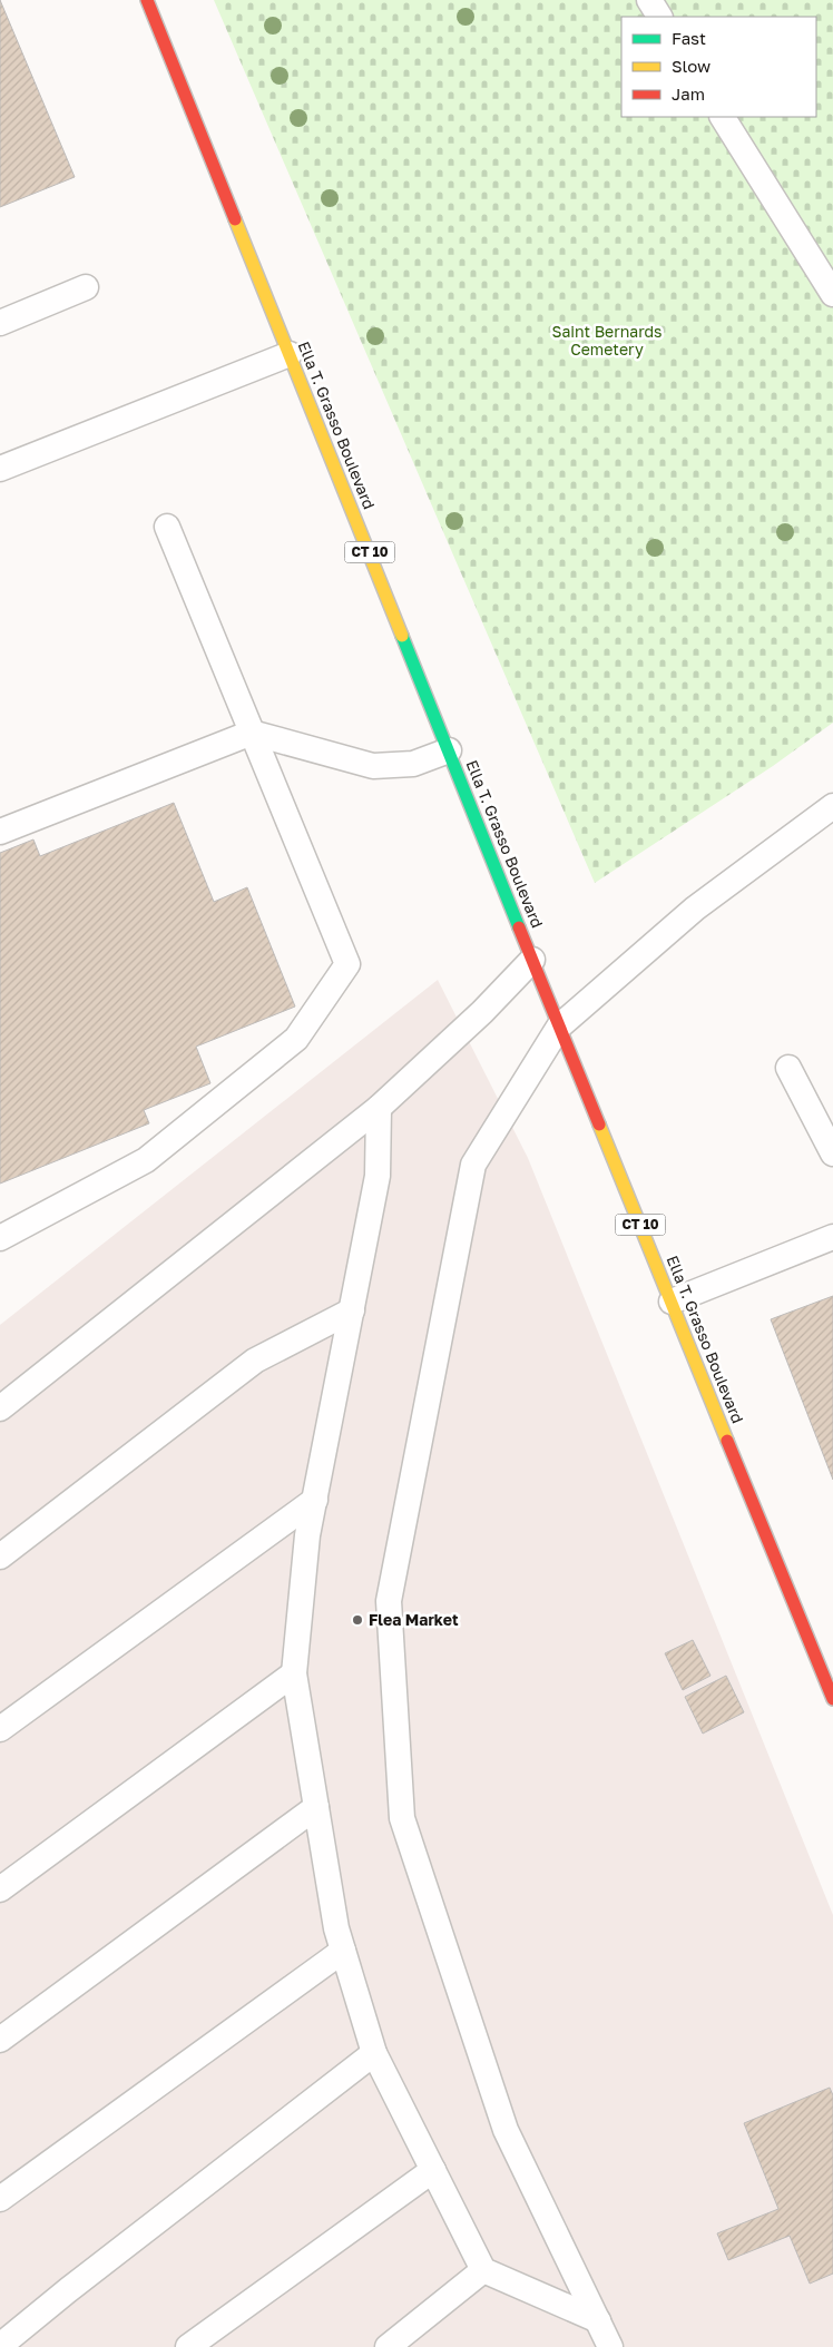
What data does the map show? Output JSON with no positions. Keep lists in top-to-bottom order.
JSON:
{
  "streets": {
    "main road": ["Ella T. Grasso Boulevard", "CT 10"]
  },
  "parks": ["Saint Bernards Cemetery"],
  "places": ["Flea Market"],
  "legend": ["Fast", "Slow", "Jam"]
}
